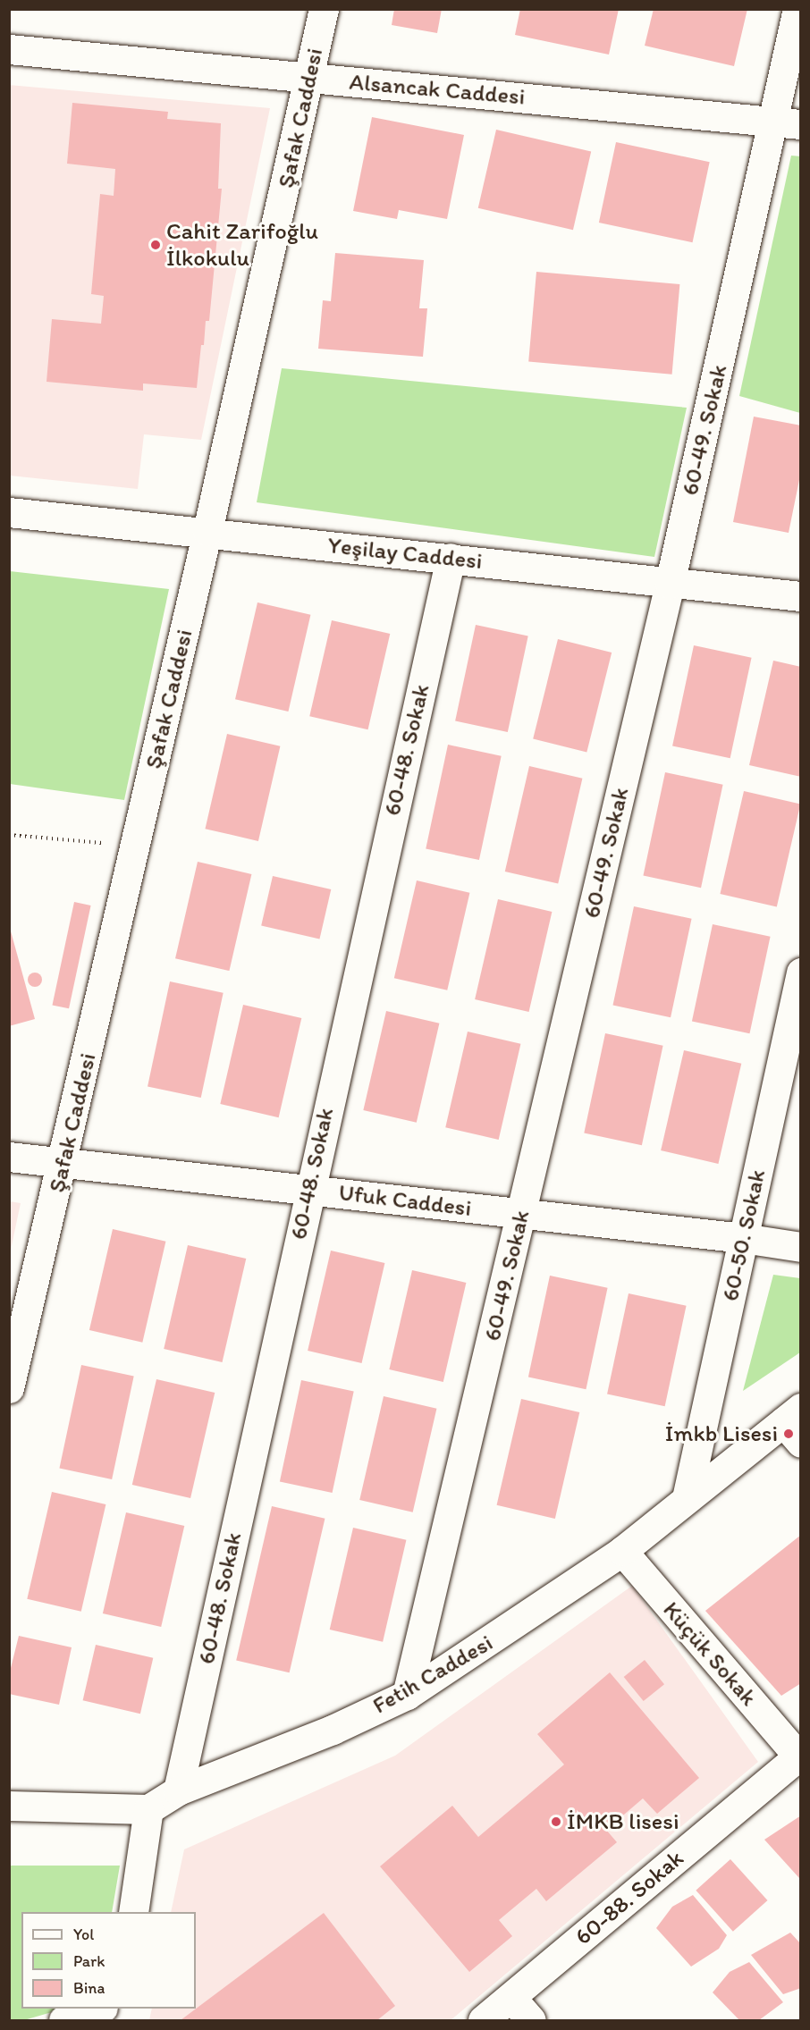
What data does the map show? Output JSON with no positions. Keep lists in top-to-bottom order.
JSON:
{
  "streets": {
    "street": [
      "Alsancak Caddesi",
      "Şafak Caddesi",
      "60-49. Sokak",
      "Yeşilay Caddesi",
      "60-48. Sokak",
      "Ufuk Caddesi",
      "60-50. Sokak",
      "Küçük Sokak",
      "Fetih Caddesi",
      "60-88. Sokak"
    ]
  },
  "crossings": [
    ["Alsancak Caddesi", "Şafak Caddesi"],
    ["Alsancak Caddesi", "60-49. Sokak"],
    ["Şafak Caddesi", "Yeşilay Caddesi"],
    ["Şafak Caddesi", "Ufuk Caddesi"],
    ["60-49. Sokak", "Yeşilay Caddesi"],
    ["60-49. Sokak", "Ufuk Caddesi"],
    ["60-49. Sokak", "Fetih Caddesi"],
    ["Yeşilay Caddesi", "60-48. Sokak"],
    ["60-48. Sokak", "Ufuk Caddesi"],
    ["60-48. Sokak", "Fetih Caddesi"],
    ["Ufuk Caddesi", "60-50. Sokak"],
    ["60-50. Sokak", "Fetih Caddesi"],
    ["Küçük Sokak", "Fetih Caddesi"],
    ["Küçük Sokak", "60-88. Sokak"]
  ],
  "places": ["Cahit Zarifoğlu İlkokulu", "İmkb Lisesi", "İMKB lisesi"],
  "legend": ["Yol", "Park", "Bina"]
}
